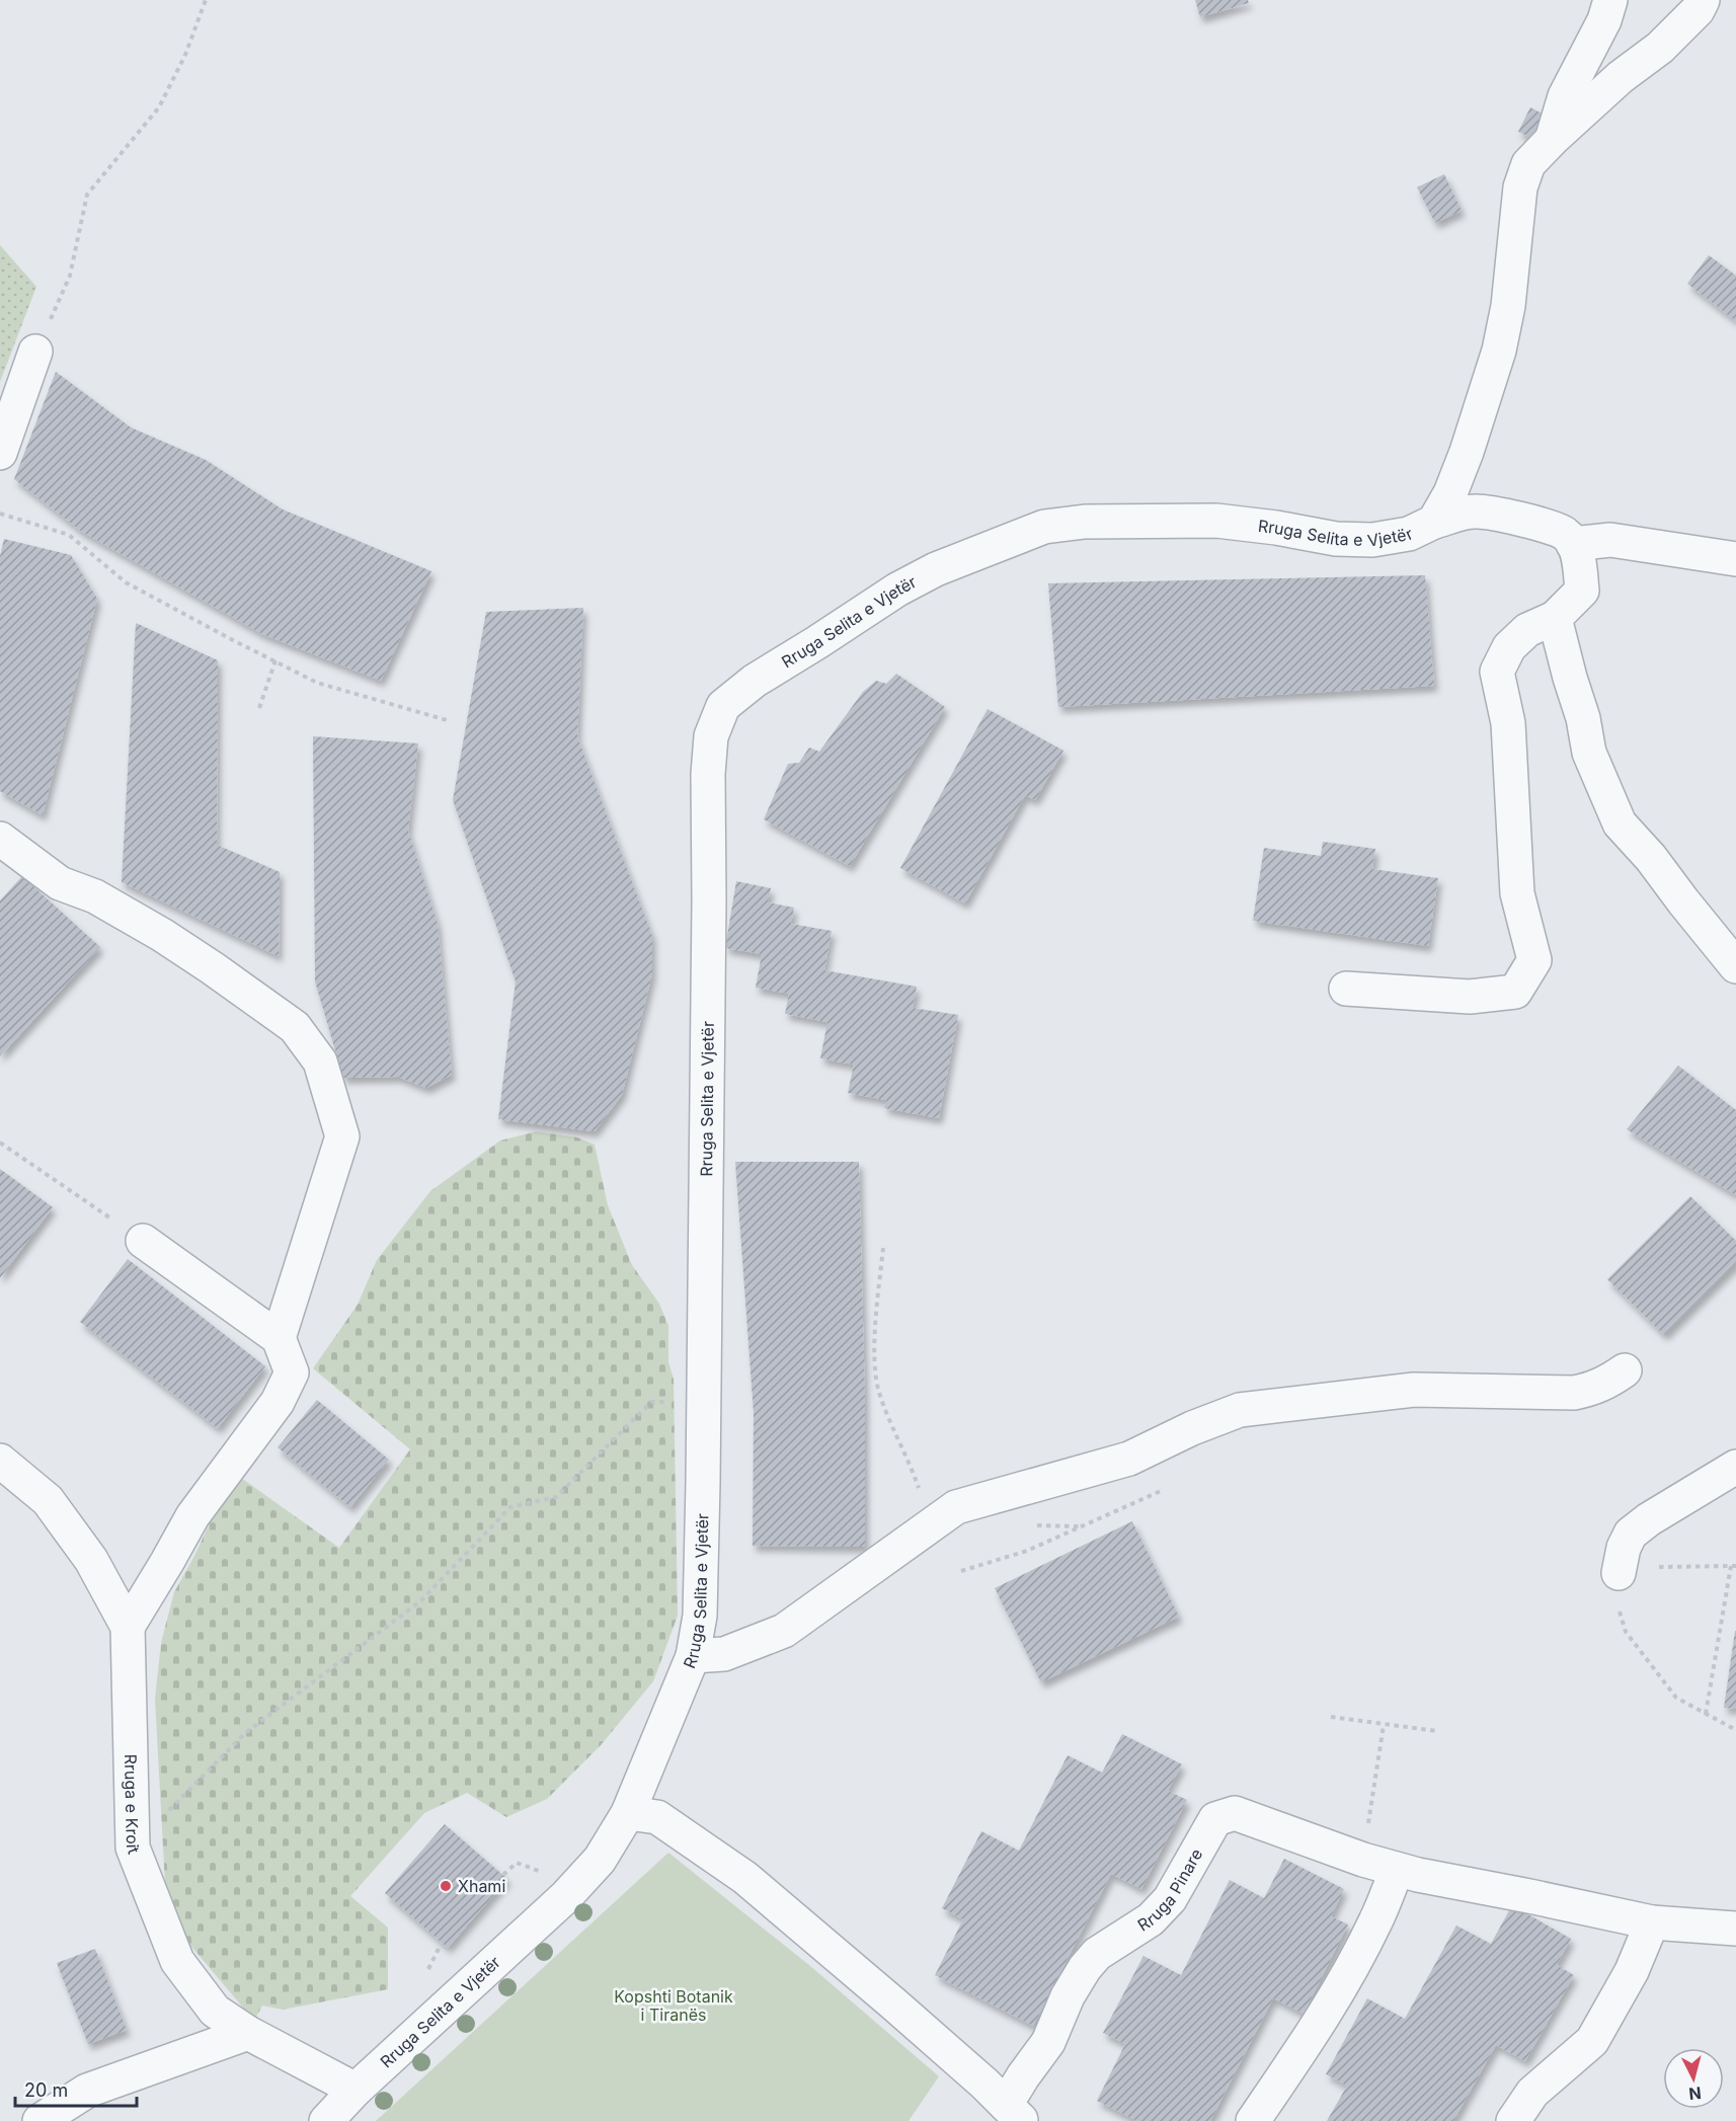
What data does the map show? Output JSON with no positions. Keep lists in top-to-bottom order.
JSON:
{
  "streets": {
    "street": ["Rruga Selita e Vjetër", "Rruga e Kroit", "Rruga Pinare"]
  },
  "crossings": [
    ["Rruga Selita e Vjetër", "Rruga e Kroit"],
    ["Rruga Selita e Vjetër", "Rruga Pinare"]
  ],
  "parks": ["Kopshti Botanik i Tiranës"],
  "places": ["Xhami"],
  "scale_bar": "20 m",
  "north": "bottom"
}
